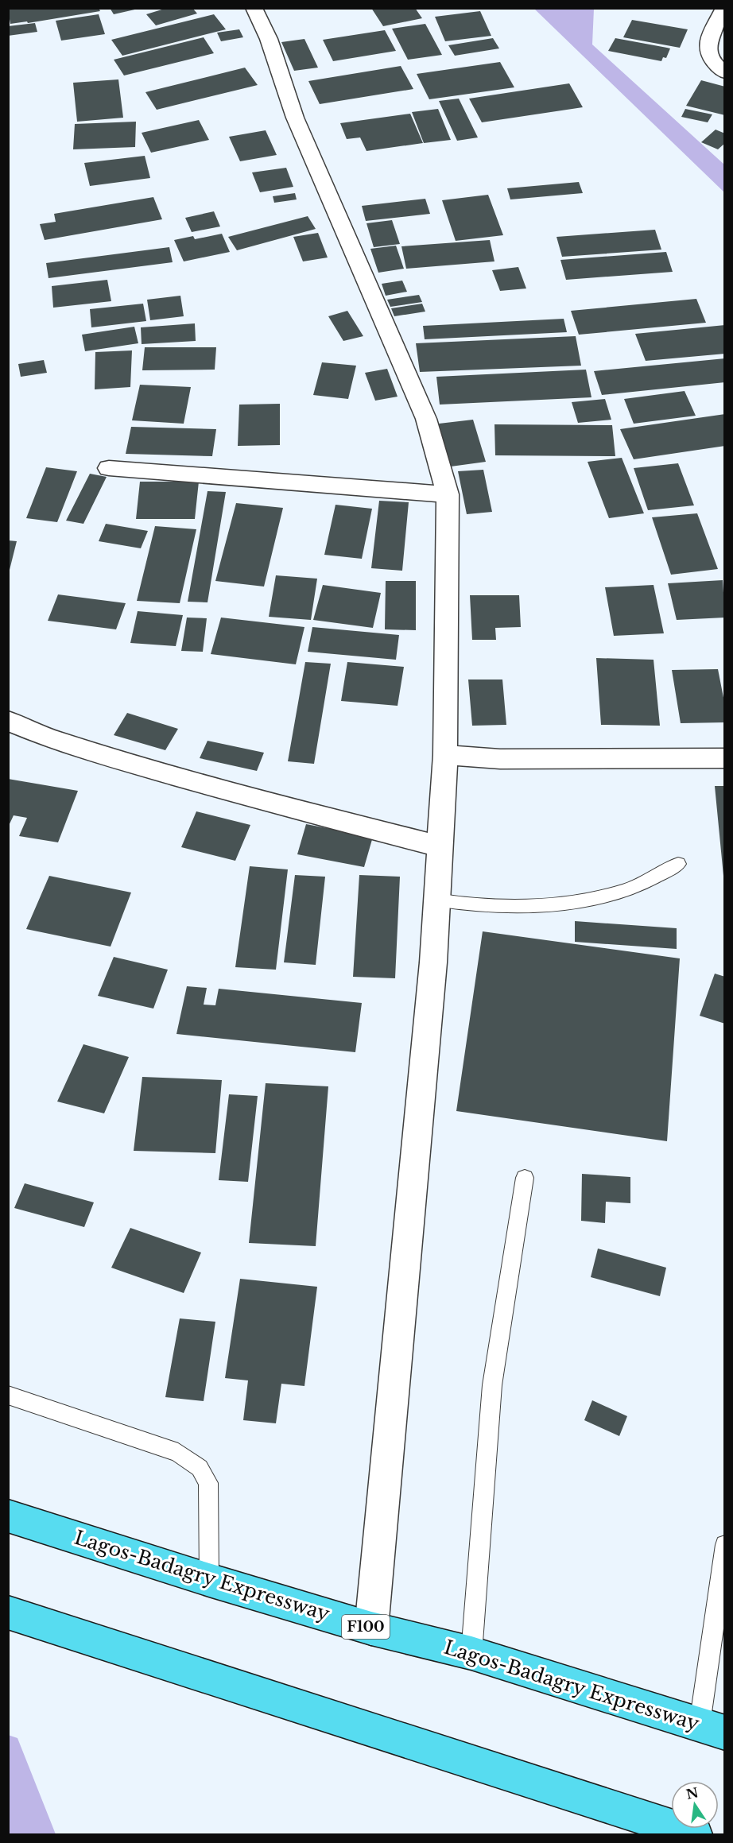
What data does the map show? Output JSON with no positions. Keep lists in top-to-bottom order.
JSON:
{
  "streets": {
    "highway": ["Lagos-Badagry Expressway", "F100"]
  },
  "north": "top"
}
